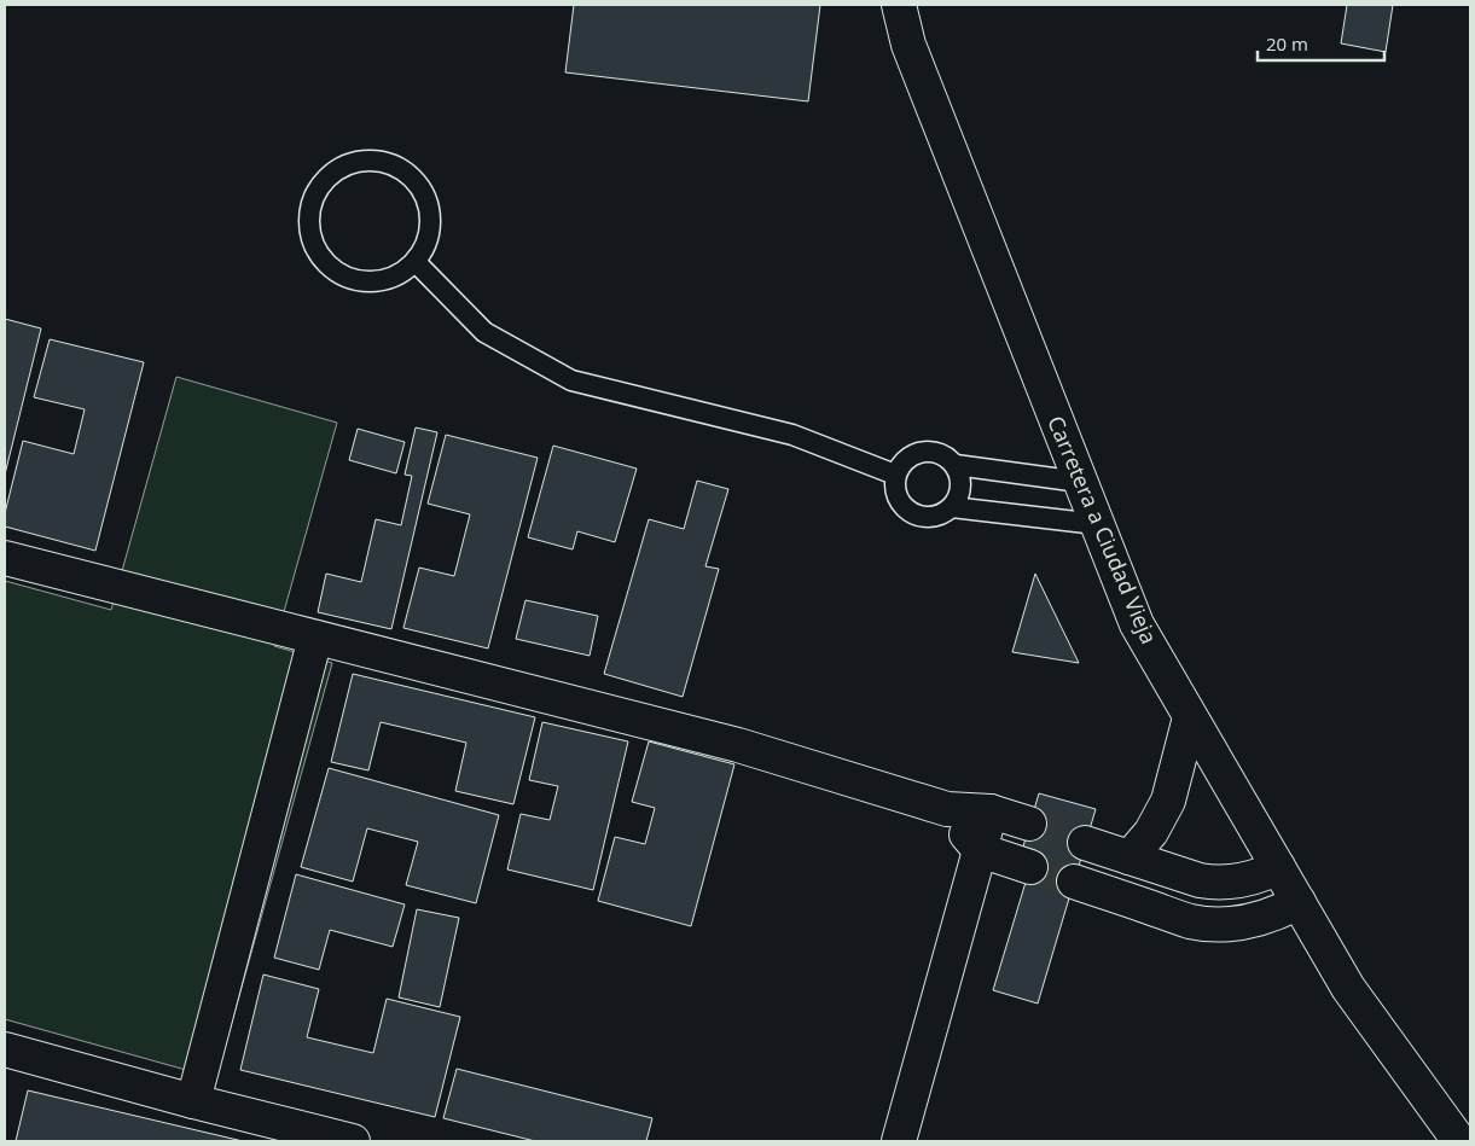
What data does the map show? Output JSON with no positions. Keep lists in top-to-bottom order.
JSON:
{
  "streets": {
    "street": ["Carretera a Ciudad Vieja"]
  },
  "scale_bar": "20 m"
}
